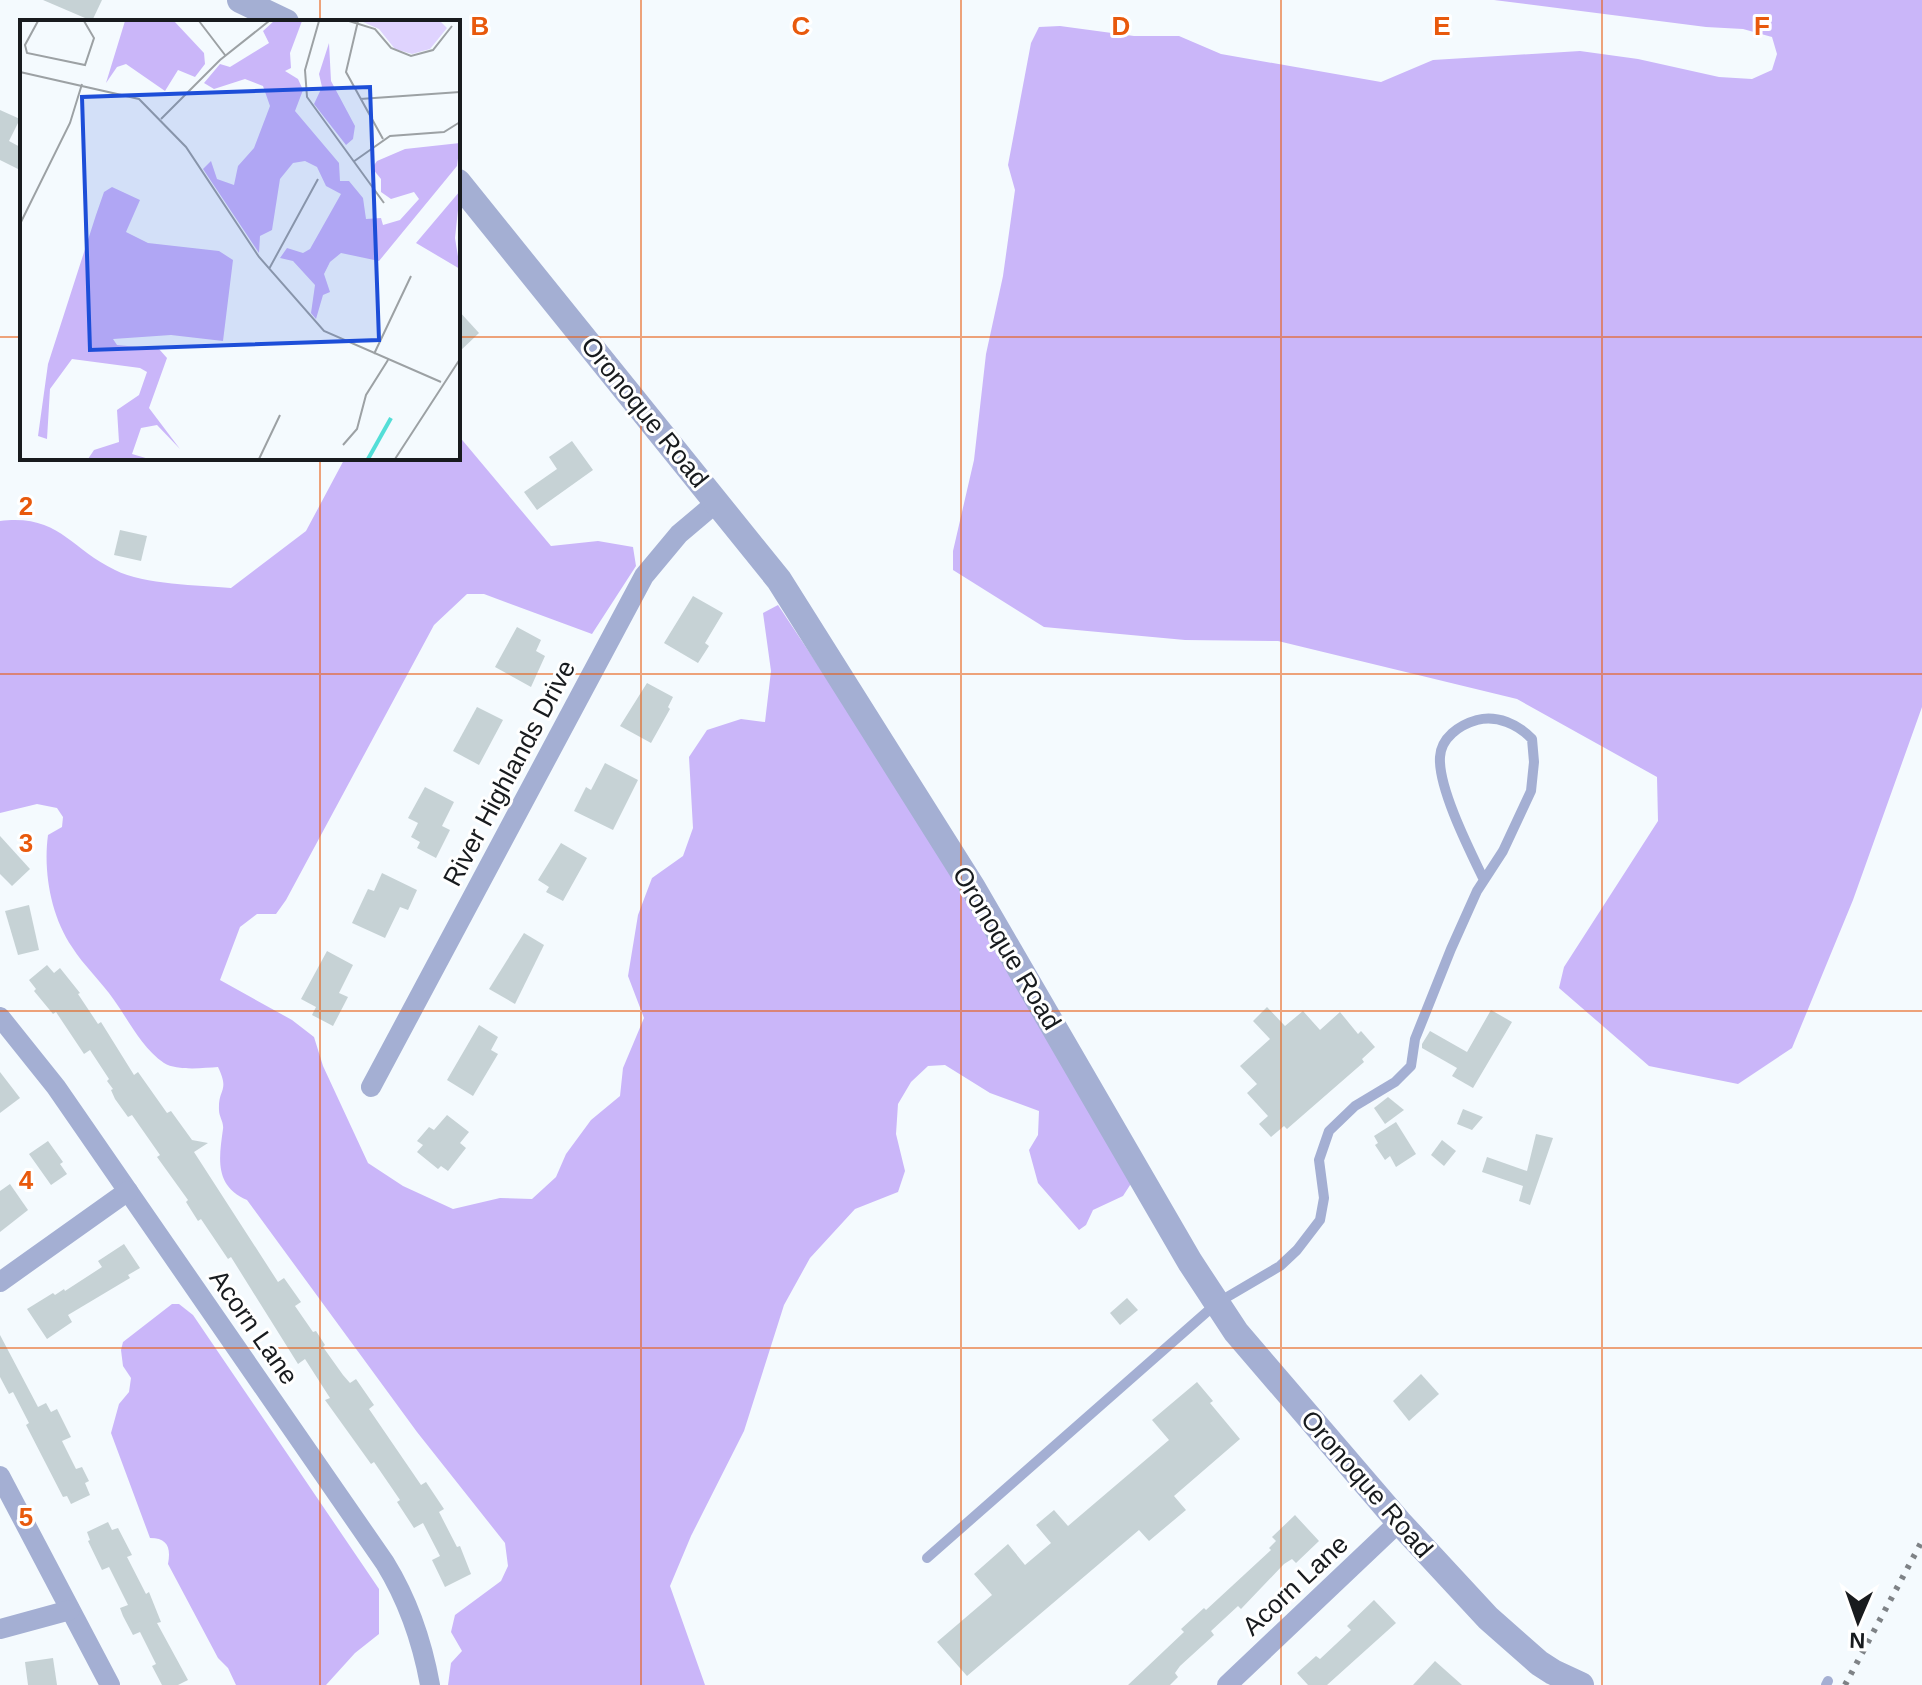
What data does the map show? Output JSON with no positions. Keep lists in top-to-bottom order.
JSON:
{
  "streets": {
    "street": ["Oronoque Road", "River Highlands Drive", "Acorn Lane"]
  },
  "crossings": [
    ["Oronoque Road", "River Highlands Drive"],
    ["Oronoque Road", "Acorn Lane"]
  ],
  "north": "bottom",
  "grid": {
    "columns": [
      "B",
      "C",
      "D",
      "E",
      "F"
    ],
    "rows": [
      "2",
      "3",
      "4",
      "5"
    ]
  }
}
